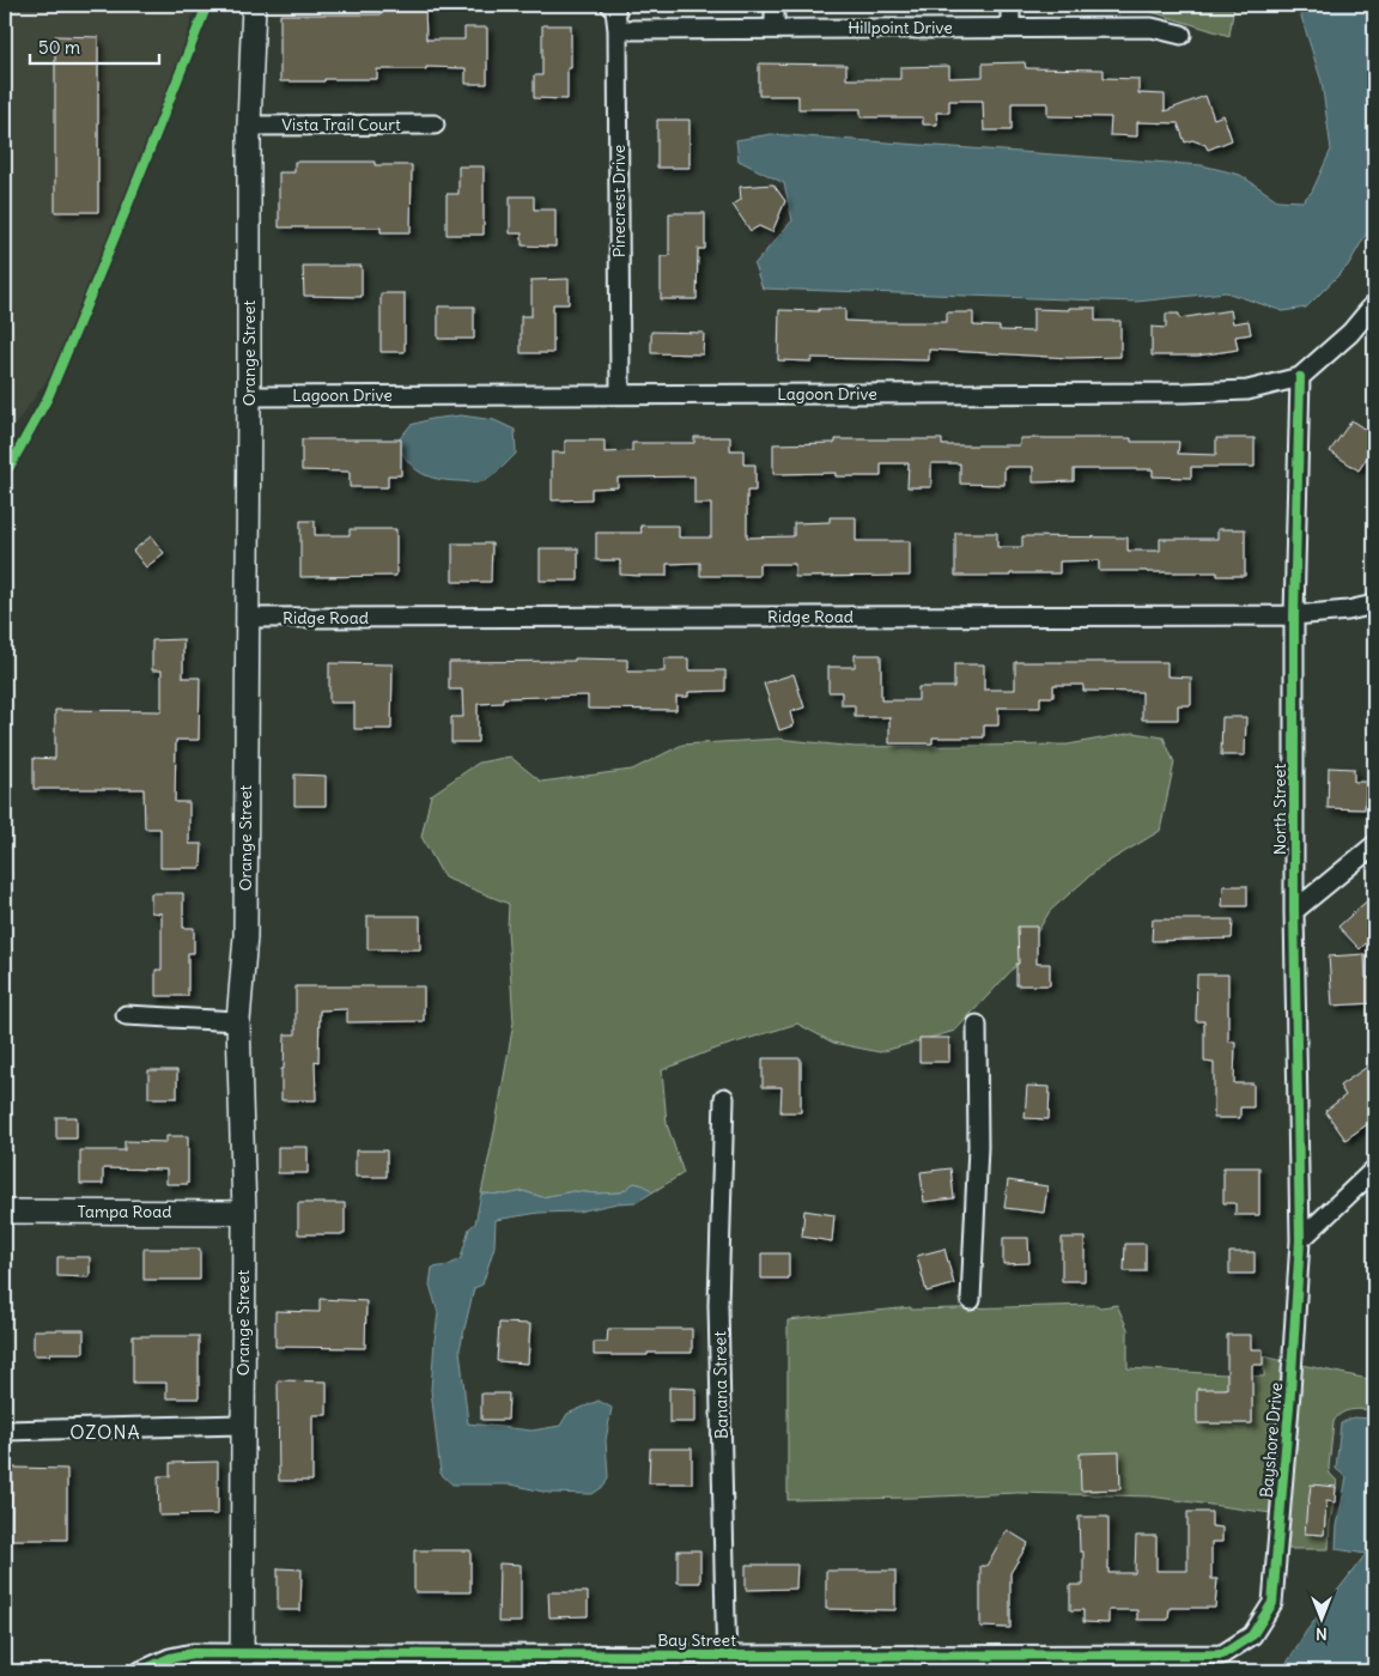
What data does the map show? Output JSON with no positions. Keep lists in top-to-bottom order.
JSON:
{
  "streets": {
    "street": [
      "Hillpoint Drive",
      "Vista Trail Court",
      "Pinecrest Drive",
      "Orange Street",
      "Lagoon Drive",
      "Ridge Road",
      "North Street",
      "Tampa Road",
      "Banana Street",
      "Bayshore Drive",
      "Bay Street"
    ]
  },
  "crossings": [
    ["Hillpoint Drive", "Pinecrest Drive"],
    ["Vista Trail Court", "Orange Street"],
    ["Pinecrest Drive", "Lagoon Drive"],
    ["Orange Street", "Lagoon Drive"],
    ["Orange Street", "Ridge Road"],
    ["Orange Street", "Tampa Road"],
    ["Orange Street", "Bay Street"],
    ["Lagoon Drive", "North Street"],
    ["Ridge Road", "North Street"],
    ["North Street", "Bayshore Drive"],
    ["Banana Street", "Bay Street"],
    ["Bayshore Drive", "Bay Street"]
  ],
  "districts": ["OZONA"],
  "scale_bar": "50 m",
  "north": "bottom"
}
